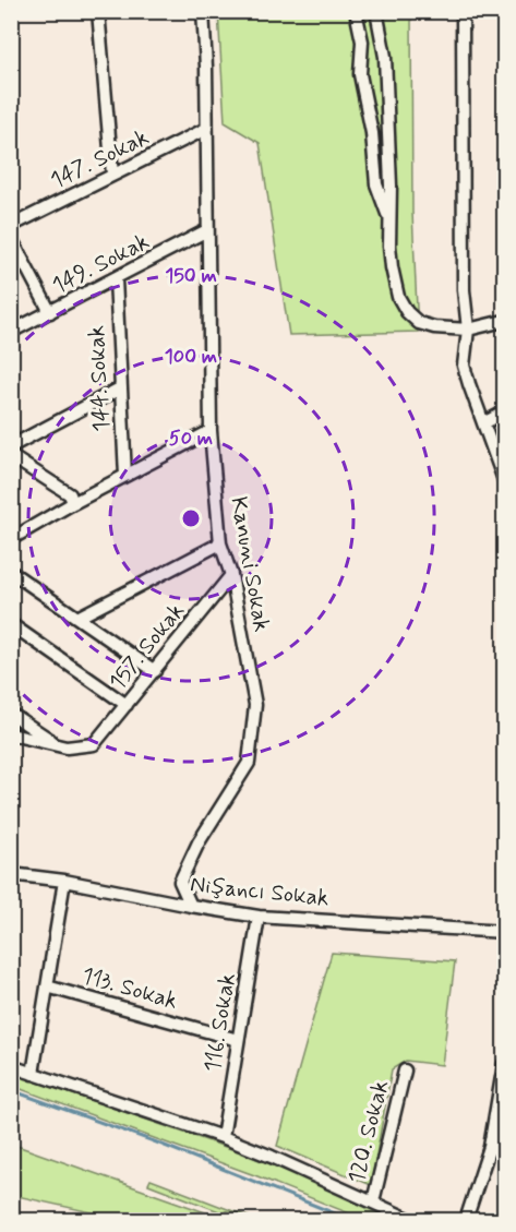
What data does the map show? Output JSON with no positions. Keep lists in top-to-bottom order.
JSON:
{
  "streets": {
    "street": [
      "147. Sokak",
      "149. Sokak",
      "144. Sokak",
      "Kanuni Sokak",
      "157. Sokak",
      "Nişancı Sokak",
      "113. Sokak",
      "116. Sokak",
      "120. Sokak"
    ]
  },
  "crossings": [
    ["147. Sokak", "Kanuni Sokak"],
    ["149. Sokak", "144. Sokak"],
    ["149. Sokak", "Kanuni Sokak"],
    ["Kanuni Sokak", "157. Sokak"],
    ["Kanuni Sokak", "Nişancı Sokak"],
    ["Nişancı Sokak", "116. Sokak"],
    ["113. Sokak", "116. Sokak"]
  ],
  "rings": ["150 m", "100 m", "50 m"]
}
